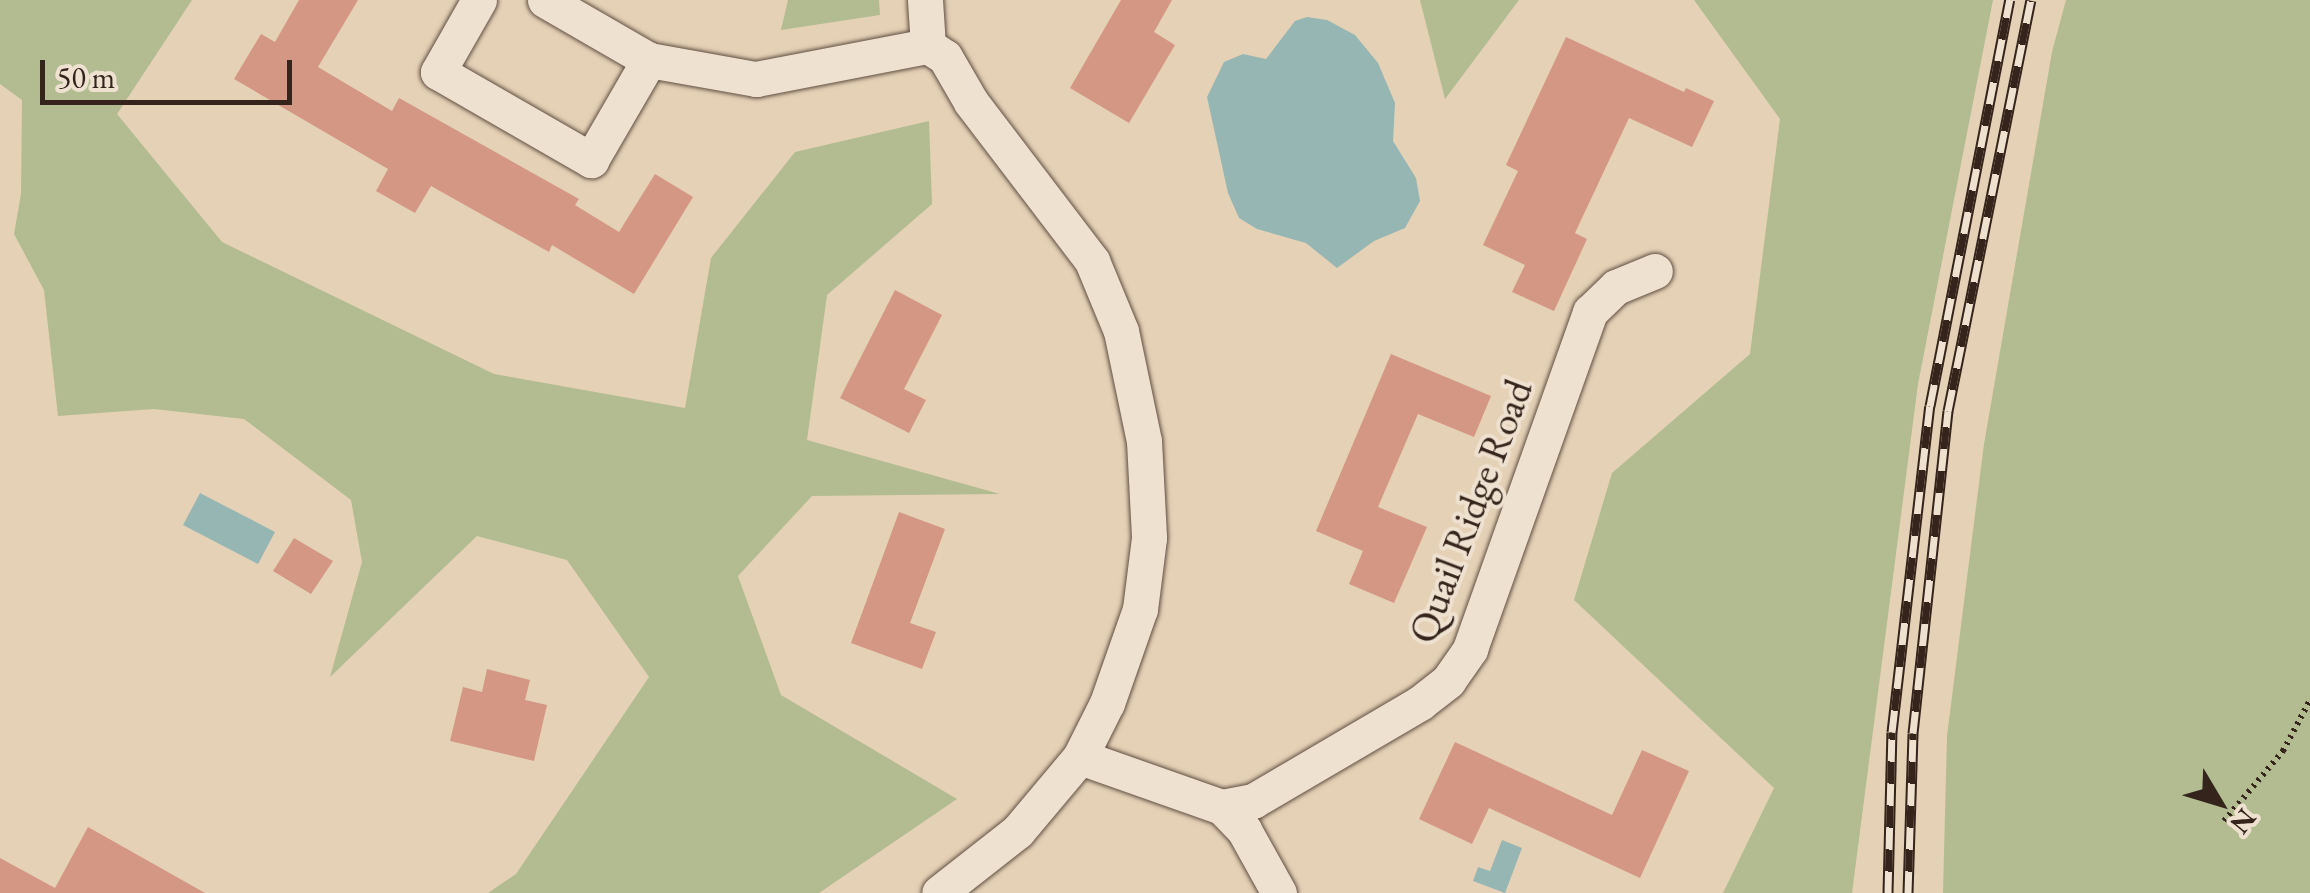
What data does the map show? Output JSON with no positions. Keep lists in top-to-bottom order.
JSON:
{
  "streets": {
    "street": ["Quail Ridge Road"]
  },
  "scale_bar": "50 m",
  "north": "bottom right"
}
